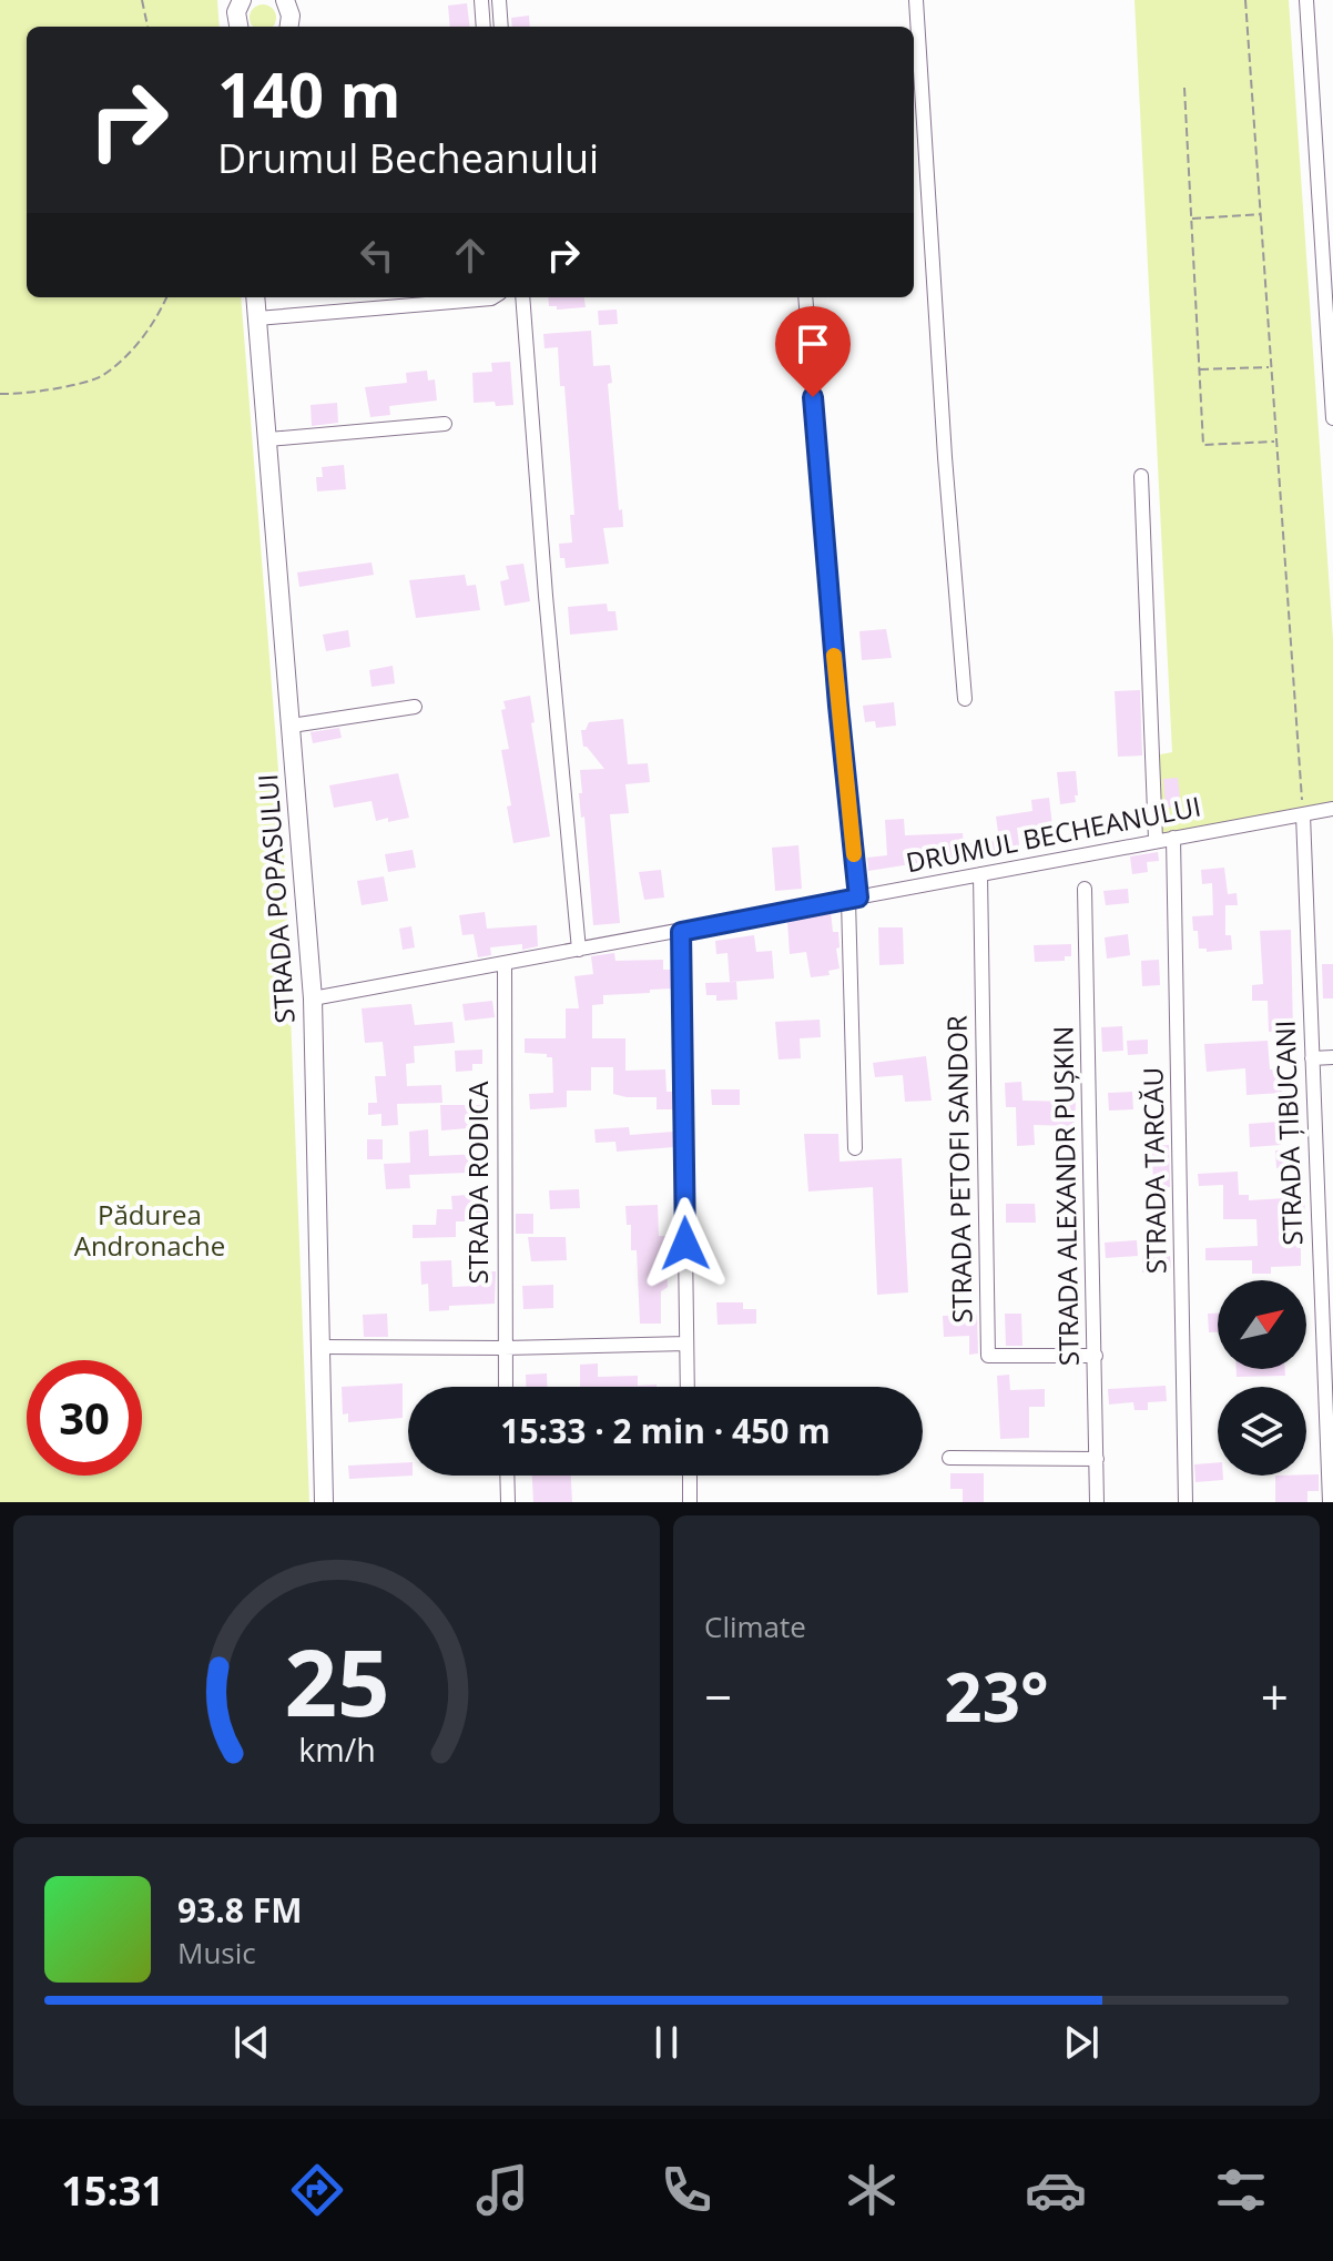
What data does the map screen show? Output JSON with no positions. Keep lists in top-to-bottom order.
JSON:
{
  "streets": {
    "street": [
      "DRUMUL BECHEANULUI",
      "STRADA POPASULUI",
      "STRADA ȚIBUCANI",
      "STRADA PETOFI SANDOR",
      "STRADA TARCĂU",
      "STRADA RODICA",
      "STRADA ALEXANDR PUȘKIN"
    ]
  },
  "crossings": [
    ["DRUMUL BECHEANULUI", "STRADA POPASULUI"],
    ["DRUMUL BECHEANULUI", "STRADA ȚIBUCANI"],
    ["DRUMUL BECHEANULUI", "STRADA PETOFI SANDOR"],
    ["DRUMUL BECHEANULUI", "STRADA TARCĂU"],
    ["DRUMUL BECHEANULUI", "STRADA RODICA"],
    ["STRADA PETOFI SANDOR", "STRADA ALEXANDR PUȘKIN"]
  ],
  "parks": ["Pădurea Andronache"],
  "north": "top right",
  "page": {
    "turn": ["140 m", "Drumul Becheanului"],
    "limit": "30",
    "trip": "15:33 · 2 min · 450 m",
    "tile": "Climate",
    "heat": ["−", "23°", "+"],
    "song": ["93.8 FM", "Music"],
    "tabs": "15:31",
    "gauge": ["25", "km/h"]
  }
}
